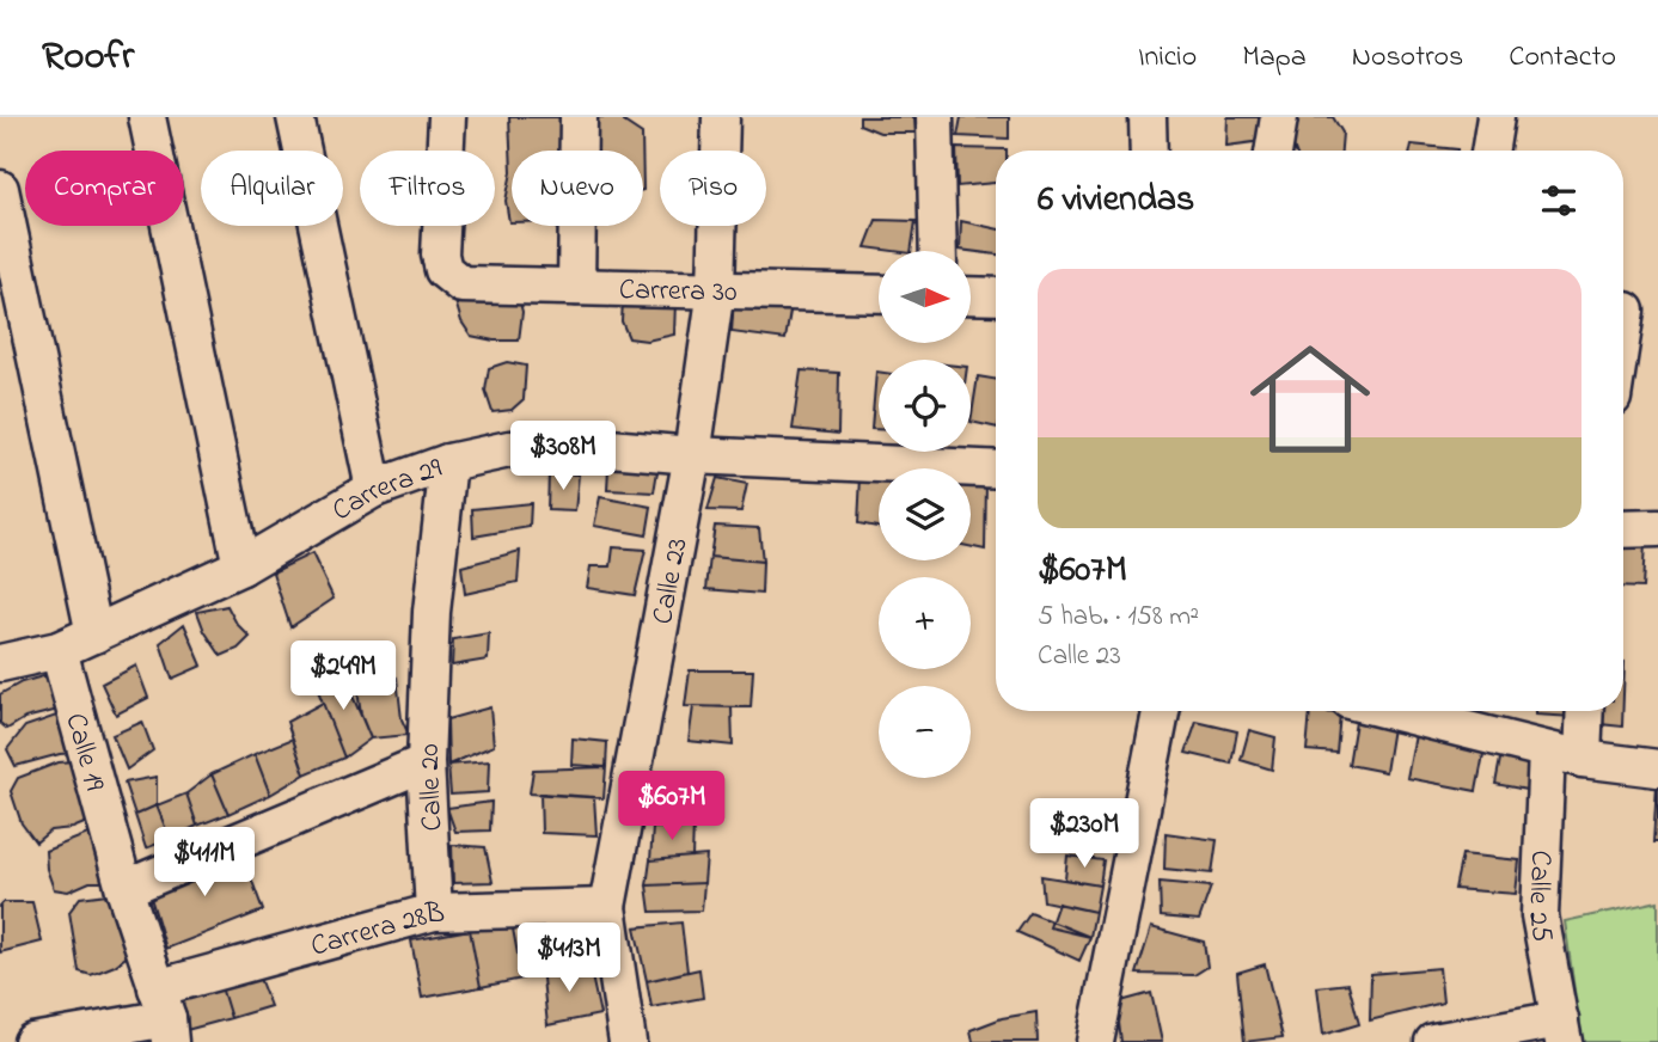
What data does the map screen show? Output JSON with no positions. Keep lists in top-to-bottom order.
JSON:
{
  "streets": {
    "street": [
      "Carrera 30",
      "Carrera 29",
      "Calle 23",
      "Calle 19",
      "Calle 20",
      "Calle 25",
      "Carrera 28B"
    ]
  },
  "crossings": [
    ["Carrera 30", "Calle 23"],
    ["Carrera 29", "Calle 23"],
    ["Carrera 29", "Calle 19"],
    ["Carrera 29", "Calle 20"],
    ["Calle 23", "Carrera 28B"],
    ["Calle 19", "Carrera 28B"],
    ["Calle 20", "Carrera 28B"]
  ],
  "north": "right",
  "page": {
    "header": "Roofr",
    "nav": [
      "Inicio",
      "Mapa",
      "Nosotros",
      "Contacto"
    ],
    "chip": [
      "Comprar",
      "Alquilar",
      "Filtros",
      "Nuevo",
      "Piso"
    ],
    "heading": "6 viviendas",
    "map_buttons": ["+", "−"],
    "list": [
      {
        "name": "$607M",
        "note": "5 hab. · 158 m² · Calle 23"
      }
    ],
    "price": [
      "$308M",
      "$249M",
      "$607M",
      "$230M",
      "$411M",
      "$413M"
    ]
  }
}
